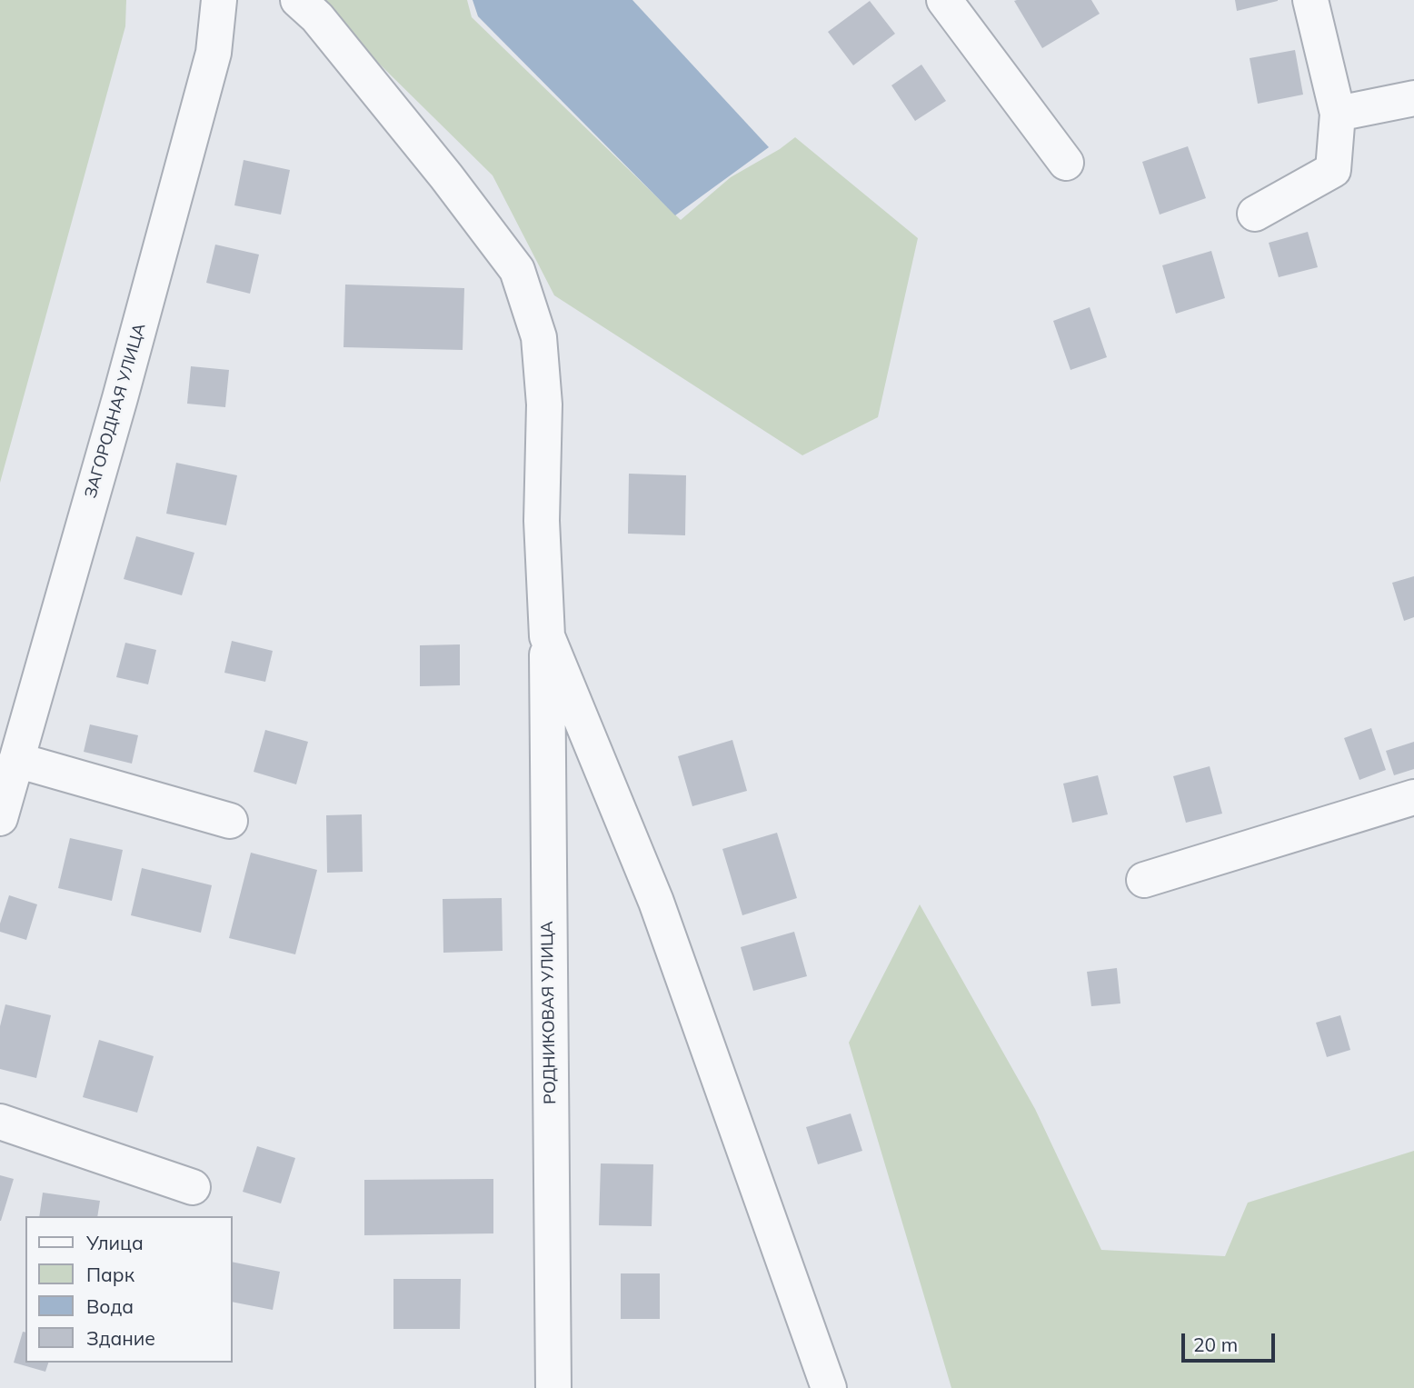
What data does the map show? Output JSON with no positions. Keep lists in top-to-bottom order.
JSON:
{
  "streets": {
    "street": ["ЗАГОРОДНАЯ УЛИЦА", "РОДНИКОВАЯ УЛИЦА"]
  },
  "legend": [
    "Улица",
    "Парк",
    "Вода",
    "Здание"
  ],
  "scale_bar": "20 m"
}
